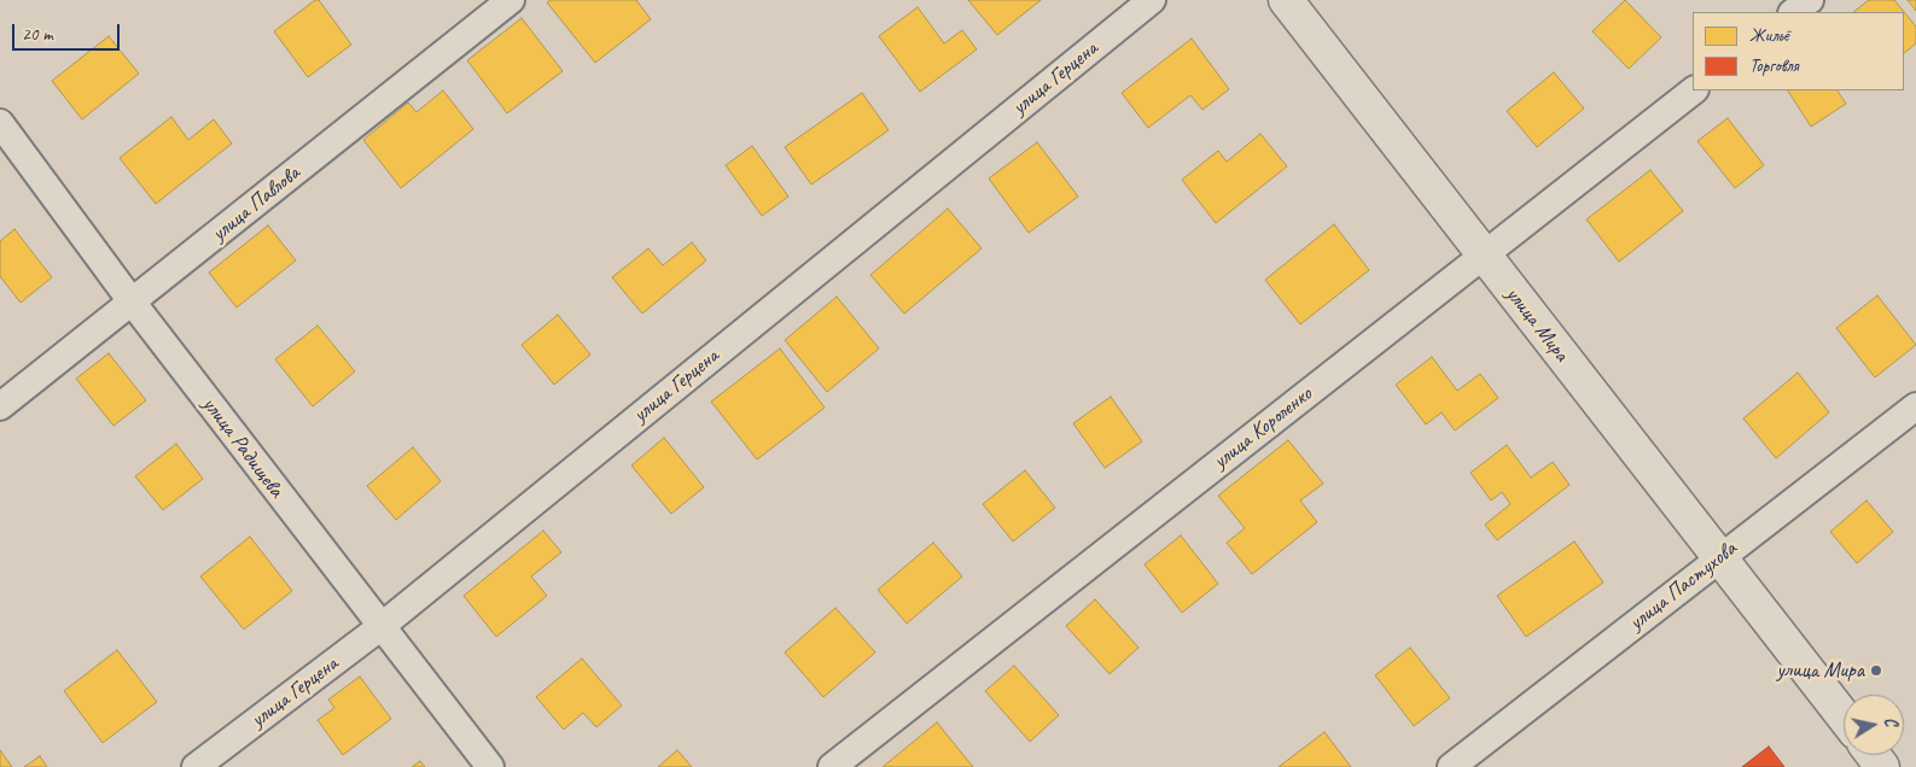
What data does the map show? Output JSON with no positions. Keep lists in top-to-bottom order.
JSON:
{
  "streets": {
    "main road": ["улица Мира"],
    "street": [
      "улица Герцена",
      "улица Павлова",
      "улица Короленко",
      "улица Радищева",
      "улица Пастухова"
    ]
  },
  "crossings": [
    ["улица Герцена", "улица Радищева"],
    ["улица Павлова", "улица Радищева"],
    ["улица Мира", "улица Короленко"],
    ["улица Мира", "улица Пастухова"]
  ],
  "places": ["улица Мира"],
  "legend": ["Жильё", "Торговля"],
  "scale_bar": "20 m",
  "north": "right"
}
